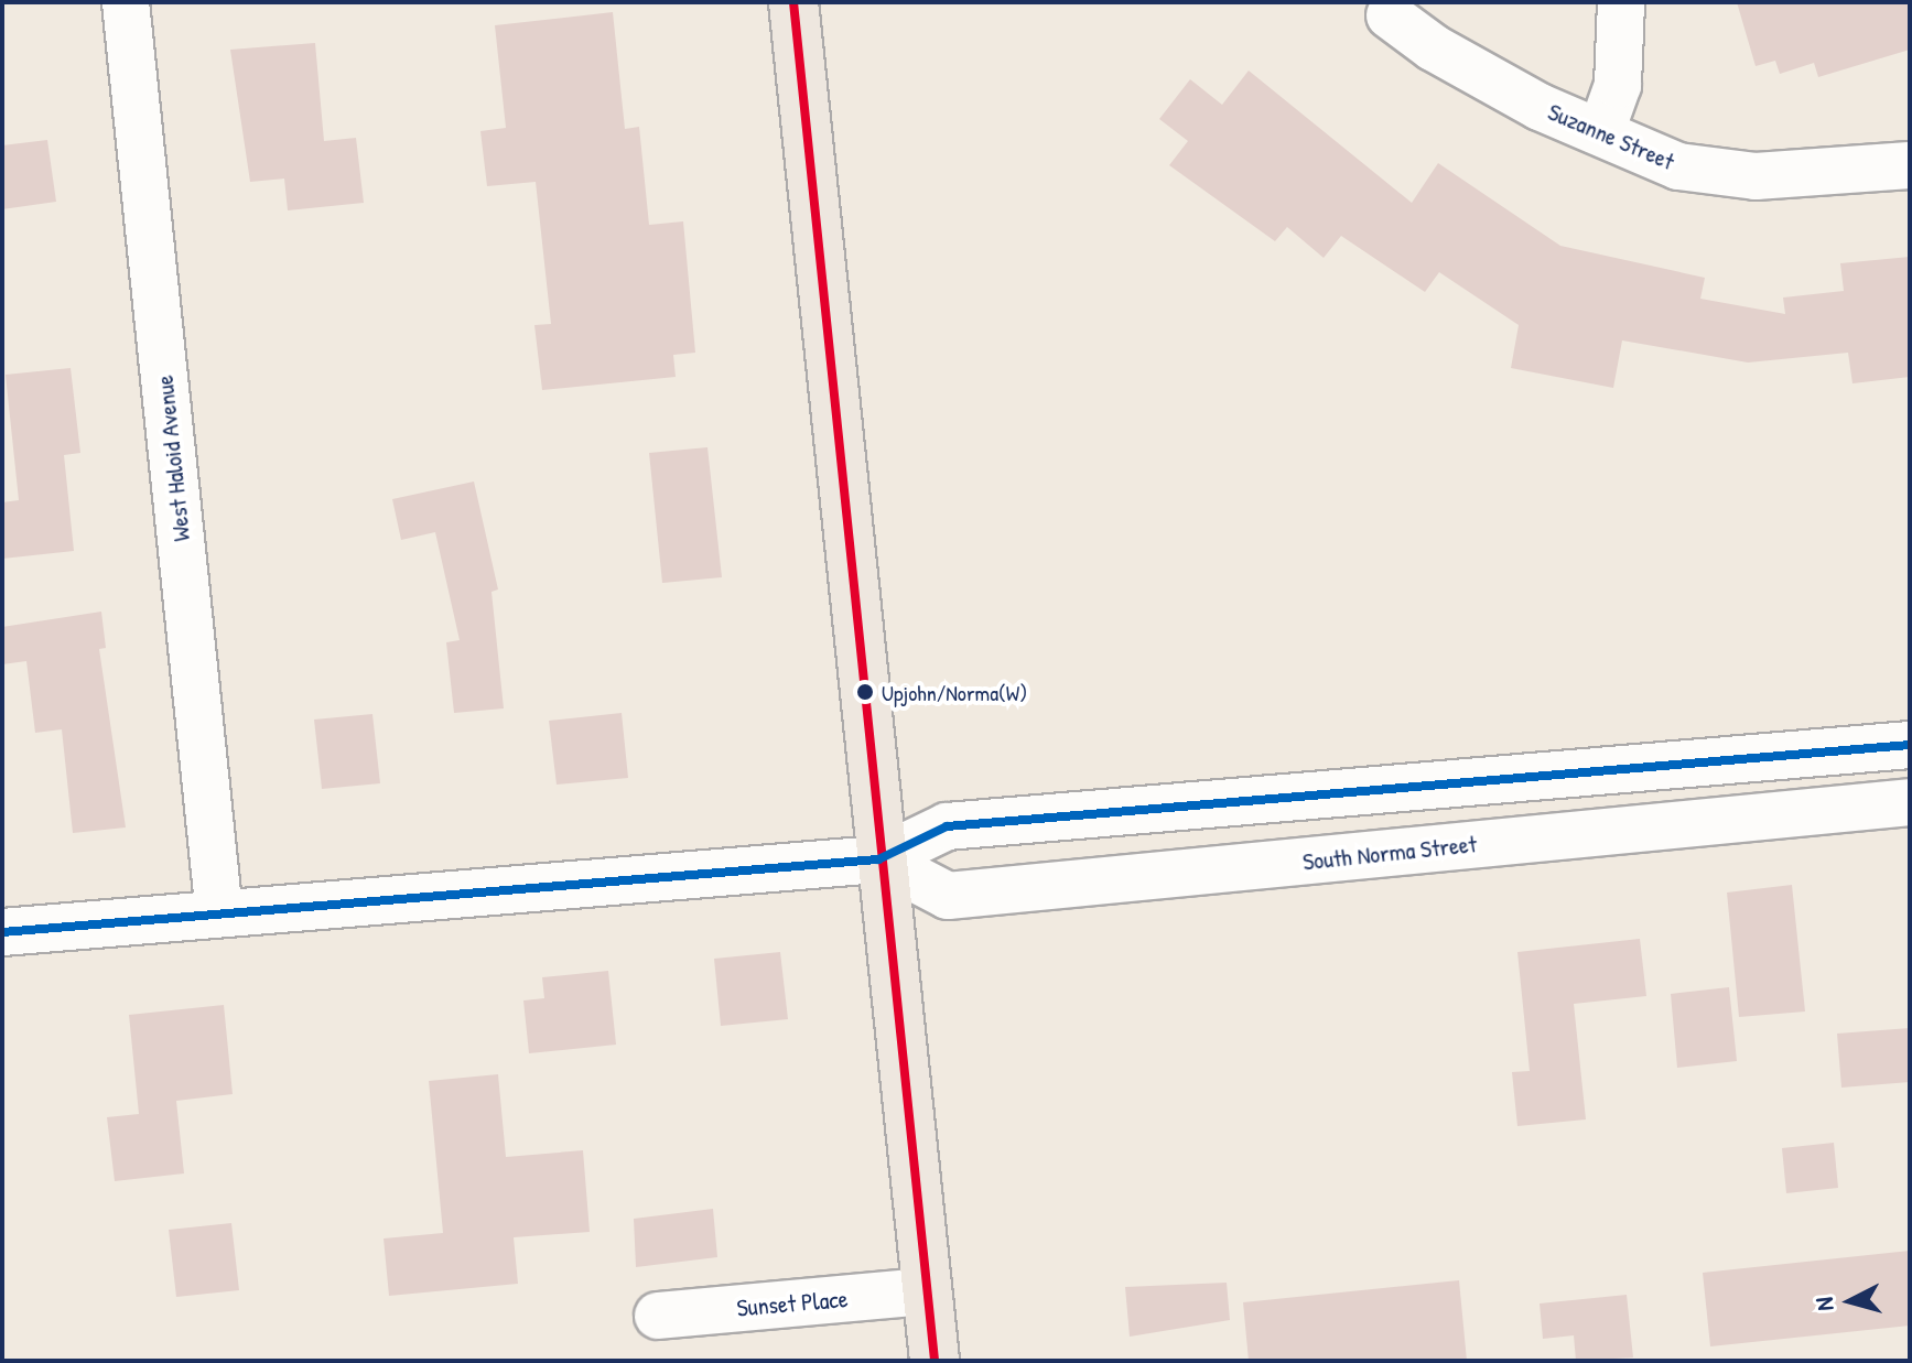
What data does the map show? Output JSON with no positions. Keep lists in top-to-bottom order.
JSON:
{
  "streets": {
    "street": [
      "Suzanne Street",
      "West Haloid Avenue",
      "South Norma Street",
      "Sunset Place"
    ]
  },
  "places": ["Upjohn/Norma(W)"],
  "north": "left"
}
